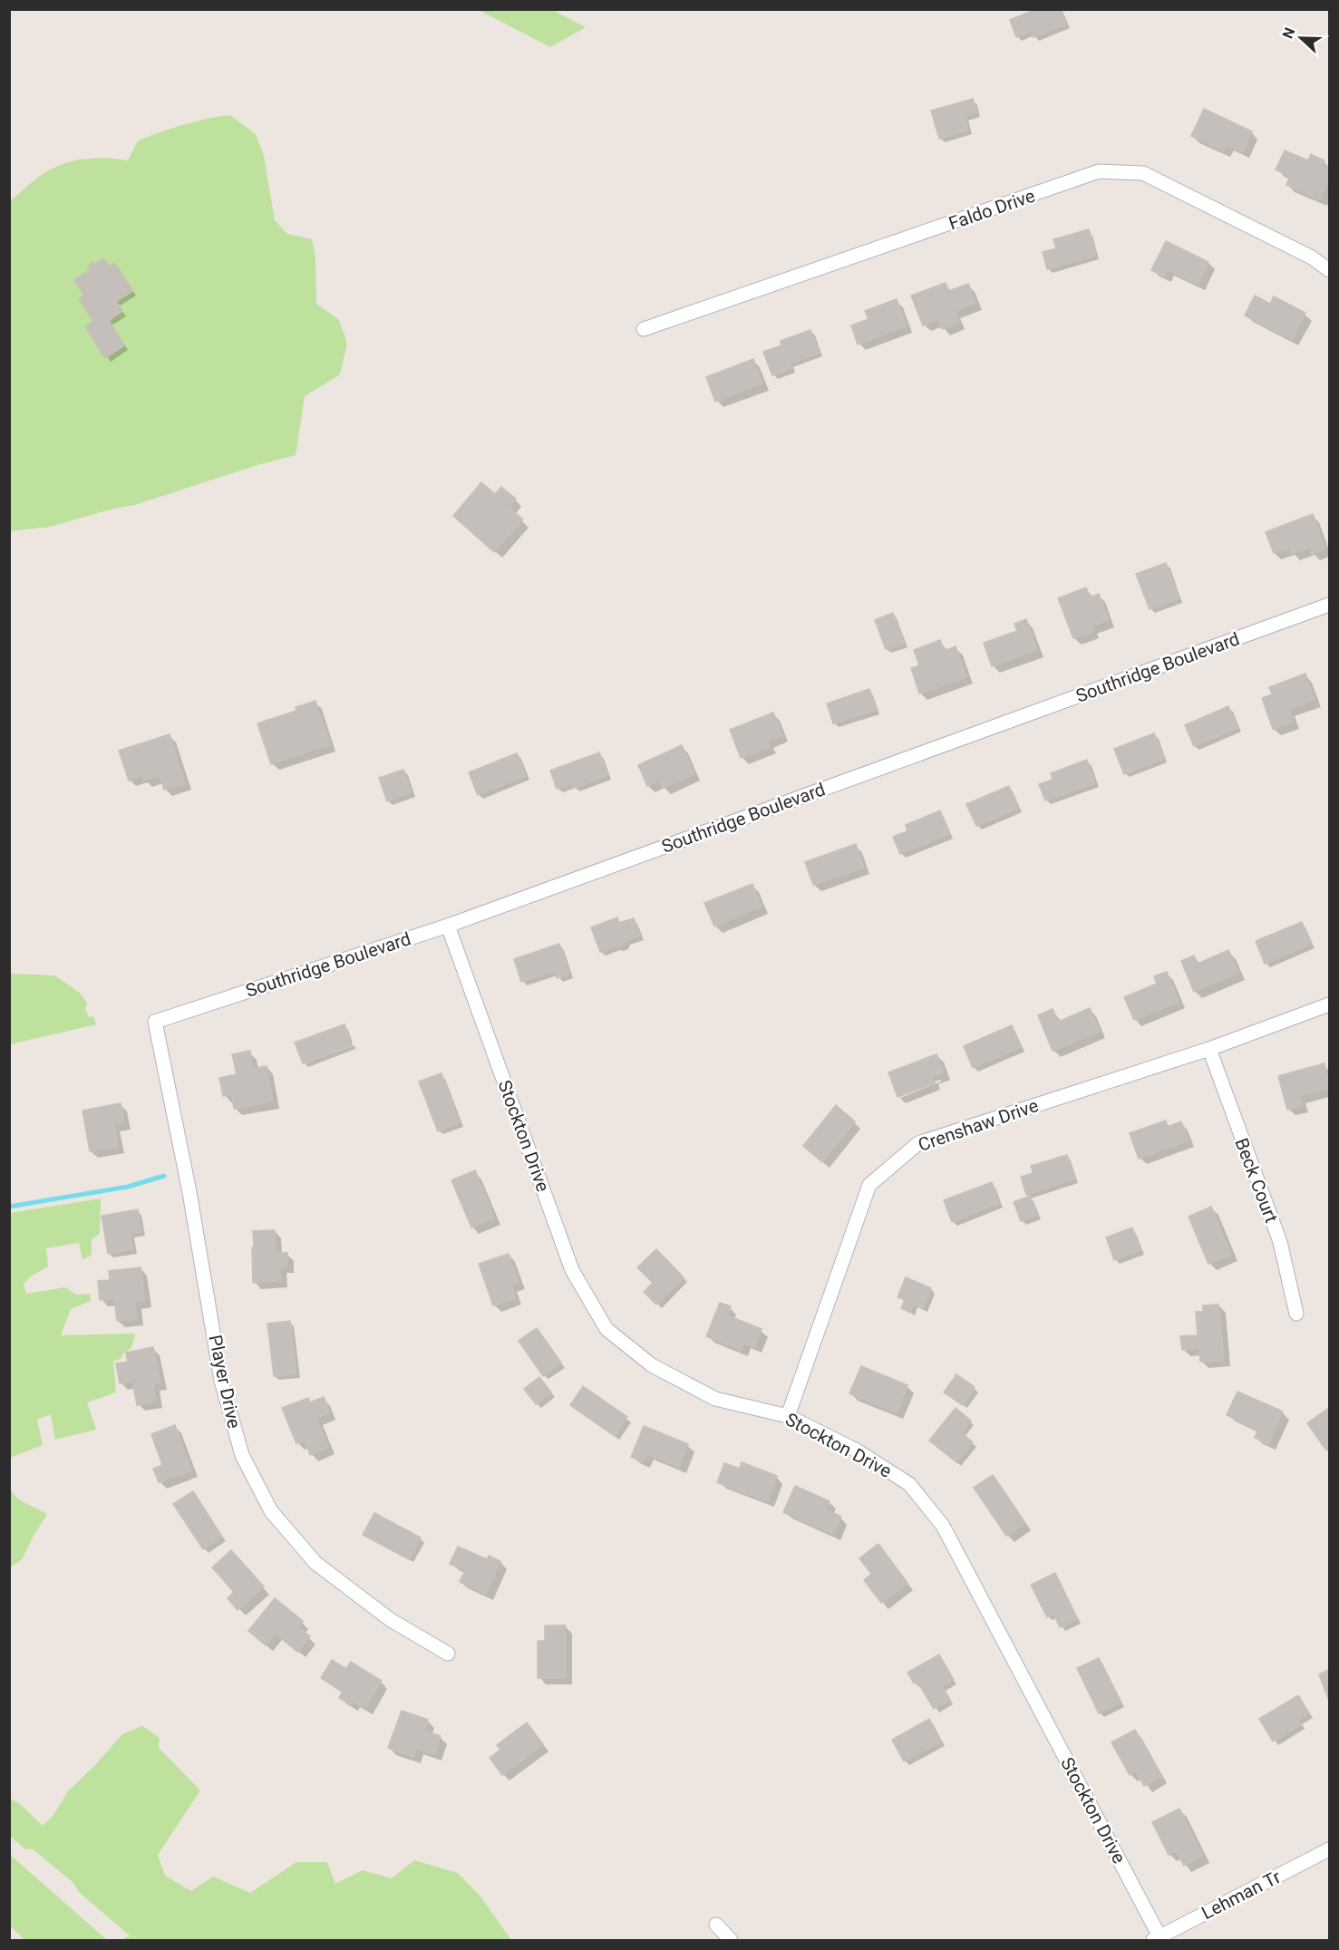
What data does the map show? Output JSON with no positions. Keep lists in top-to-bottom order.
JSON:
{
  "streets": {
    "street": [
      "Faldo Drive",
      "Southridge Boulevard",
      "Crenshaw Drive",
      "Stockton Drive",
      "Beck Court",
      "Player Drive",
      "Lehman Tr"
    ]
  },
  "crossings": [
    ["Southridge Boulevard", "Stockton Drive"],
    ["Southridge Boulevard", "Player Drive"],
    ["Crenshaw Drive", "Stockton Drive"],
    ["Crenshaw Drive", "Beck Court"],
    ["Stockton Drive", "Lehman Tr"]
  ],
  "north": "left"
}
